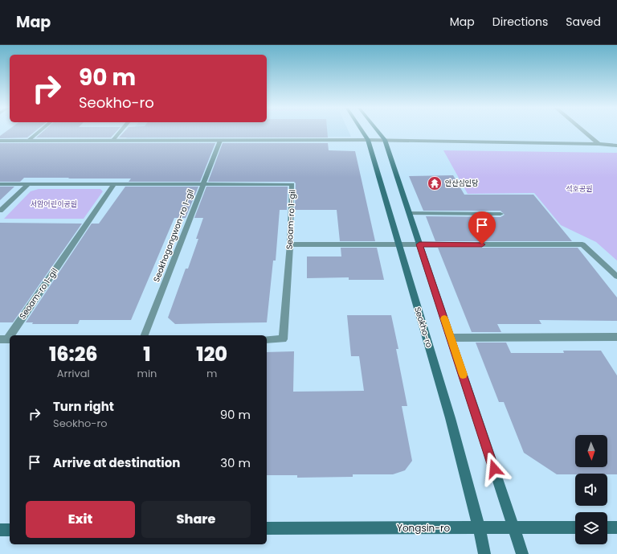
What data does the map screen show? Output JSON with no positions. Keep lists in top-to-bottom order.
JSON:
{
  "streets": {
    "main road": ["Seokho-ro", "Yongsin-ro"],
    "street": ["Seoam-ro 1-gil", "Seokhogongwon-ro 1-gil"]
  },
  "crossings": [
    ["Seoam-ro 1-gil", "Seokhogongwon-ro 1-gil"],
    ["Seokho-ro", "Yongsin-ro"]
  ],
  "parks": ["석호공원", "서암어린이공원"],
  "places": {
    "temple": ["안산심인당"]
  },
  "north": "bottom",
  "page": {
    "header": "Map",
    "nav": ["Map", "Directions", "Saved"],
    "turn": ["90 m", "Seokho-ro"],
    "eta": [
      "16:26",
      "Arrival",
      "1",
      "min",
      "120",
      "m"
    ],
    "list": [
      {
        "name": "Turn right",
        "note": "Seokho-ro",
        "value": "90 m"
      },
      {
        "name": "Arrive at destination",
        "value": "30 m"
      }
    ],
    "buttons": ["Exit", "Share"]
  }
}
